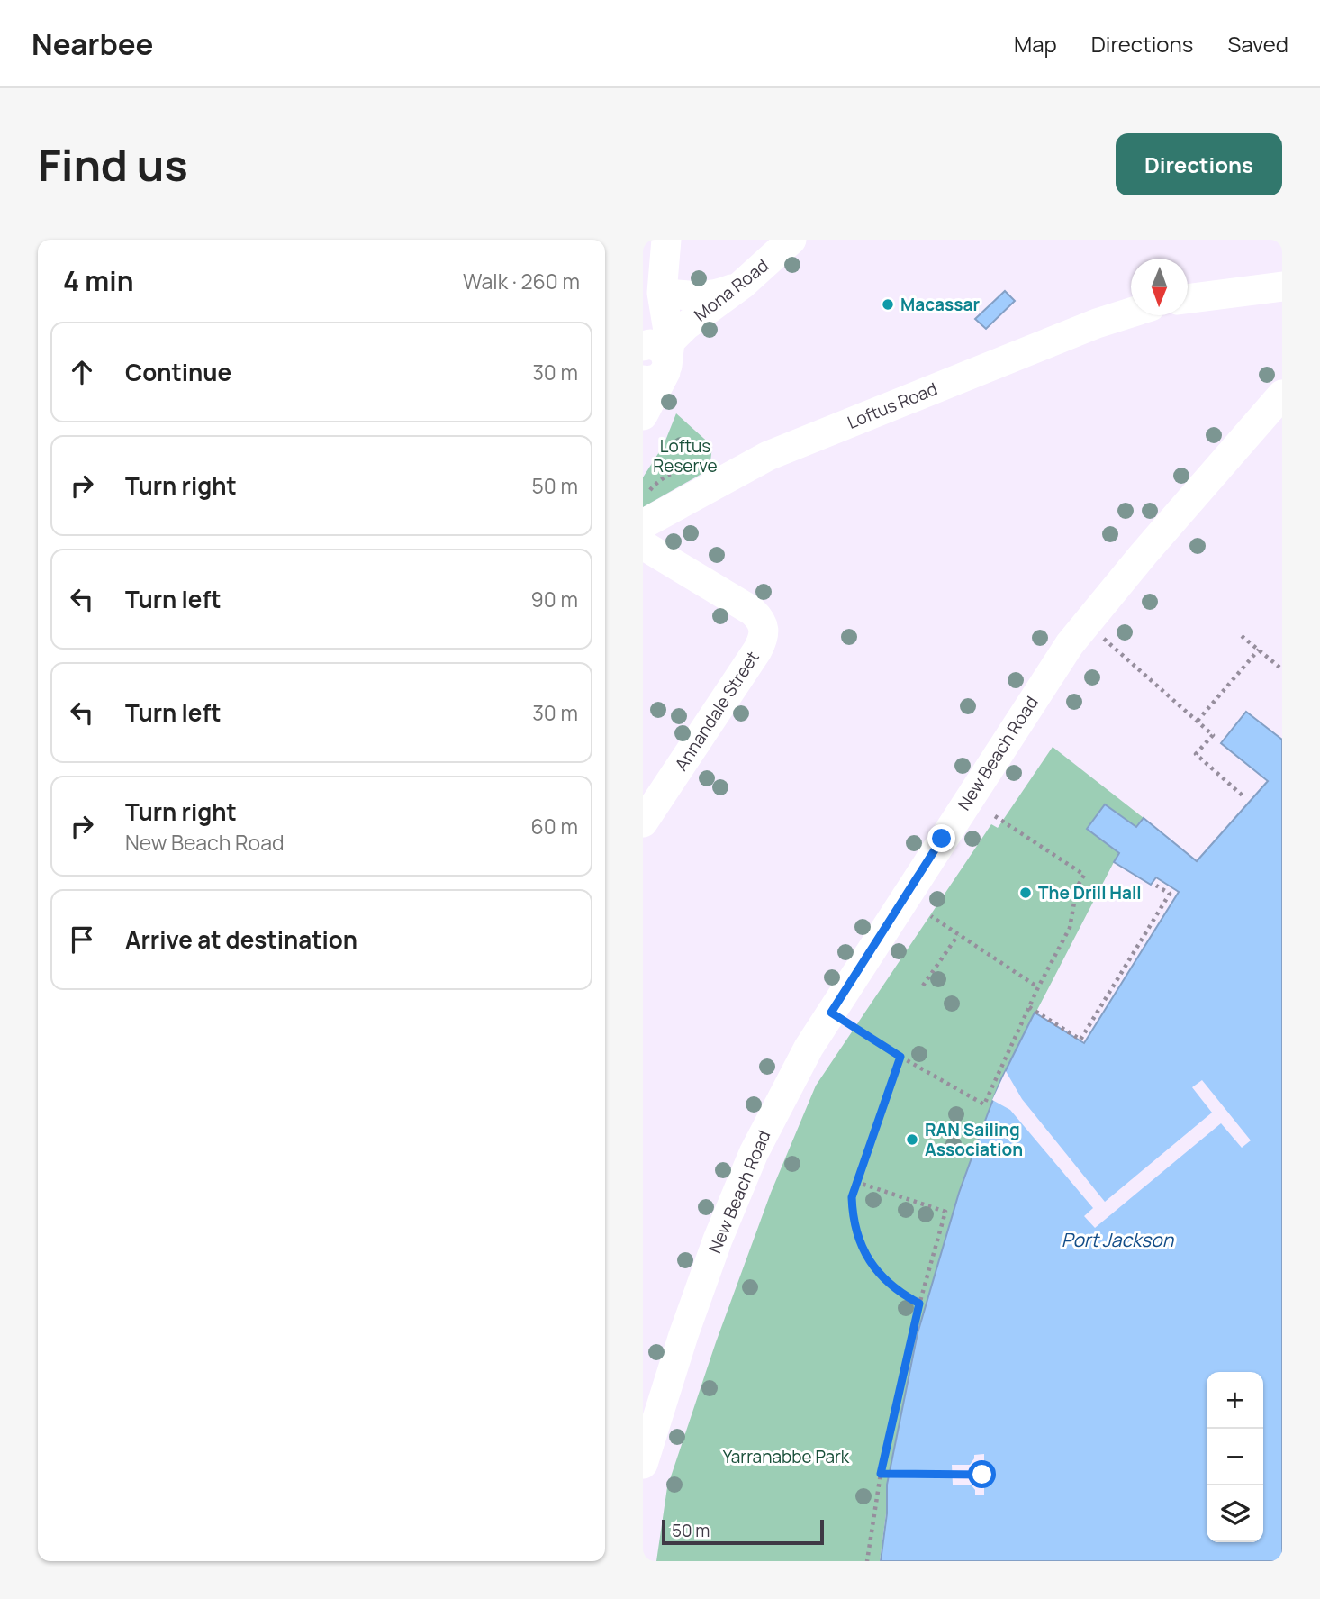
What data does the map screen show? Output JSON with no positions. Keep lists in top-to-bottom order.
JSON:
{
  "streets": {
    "street": [
      "Mona Road",
      "Loftus Road",
      "Annandale Street",
      "New Beach Road"
    ]
  },
  "water": ["Port Jackson"],
  "parks": ["Loftus Reserve", "Yarranabbe Park"],
  "places": ["Macassar", "The Drill Hall", "RAN Sailing Association"],
  "scale_bar": "50 m",
  "north": "bottom",
  "page": {
    "header": "Nearbee",
    "nav": ["Map", "Directions", "Saved"],
    "buttons": "Directions",
    "title": "Find us",
    "heading": ["4 min", "Walk · 260 m"],
    "list": [
      ["Continue", "30 m"],
      ["Turn right", "50 m"],
      ["Turn left", "90 m"],
      ["Turn left", "30 m"],
      ["Turn right", "New Beach Road", "60 m"],
      "Arrive at destination"
    ],
    "map_buttons": ["+", "−"],
    "scale": "50 m"
  }
}
